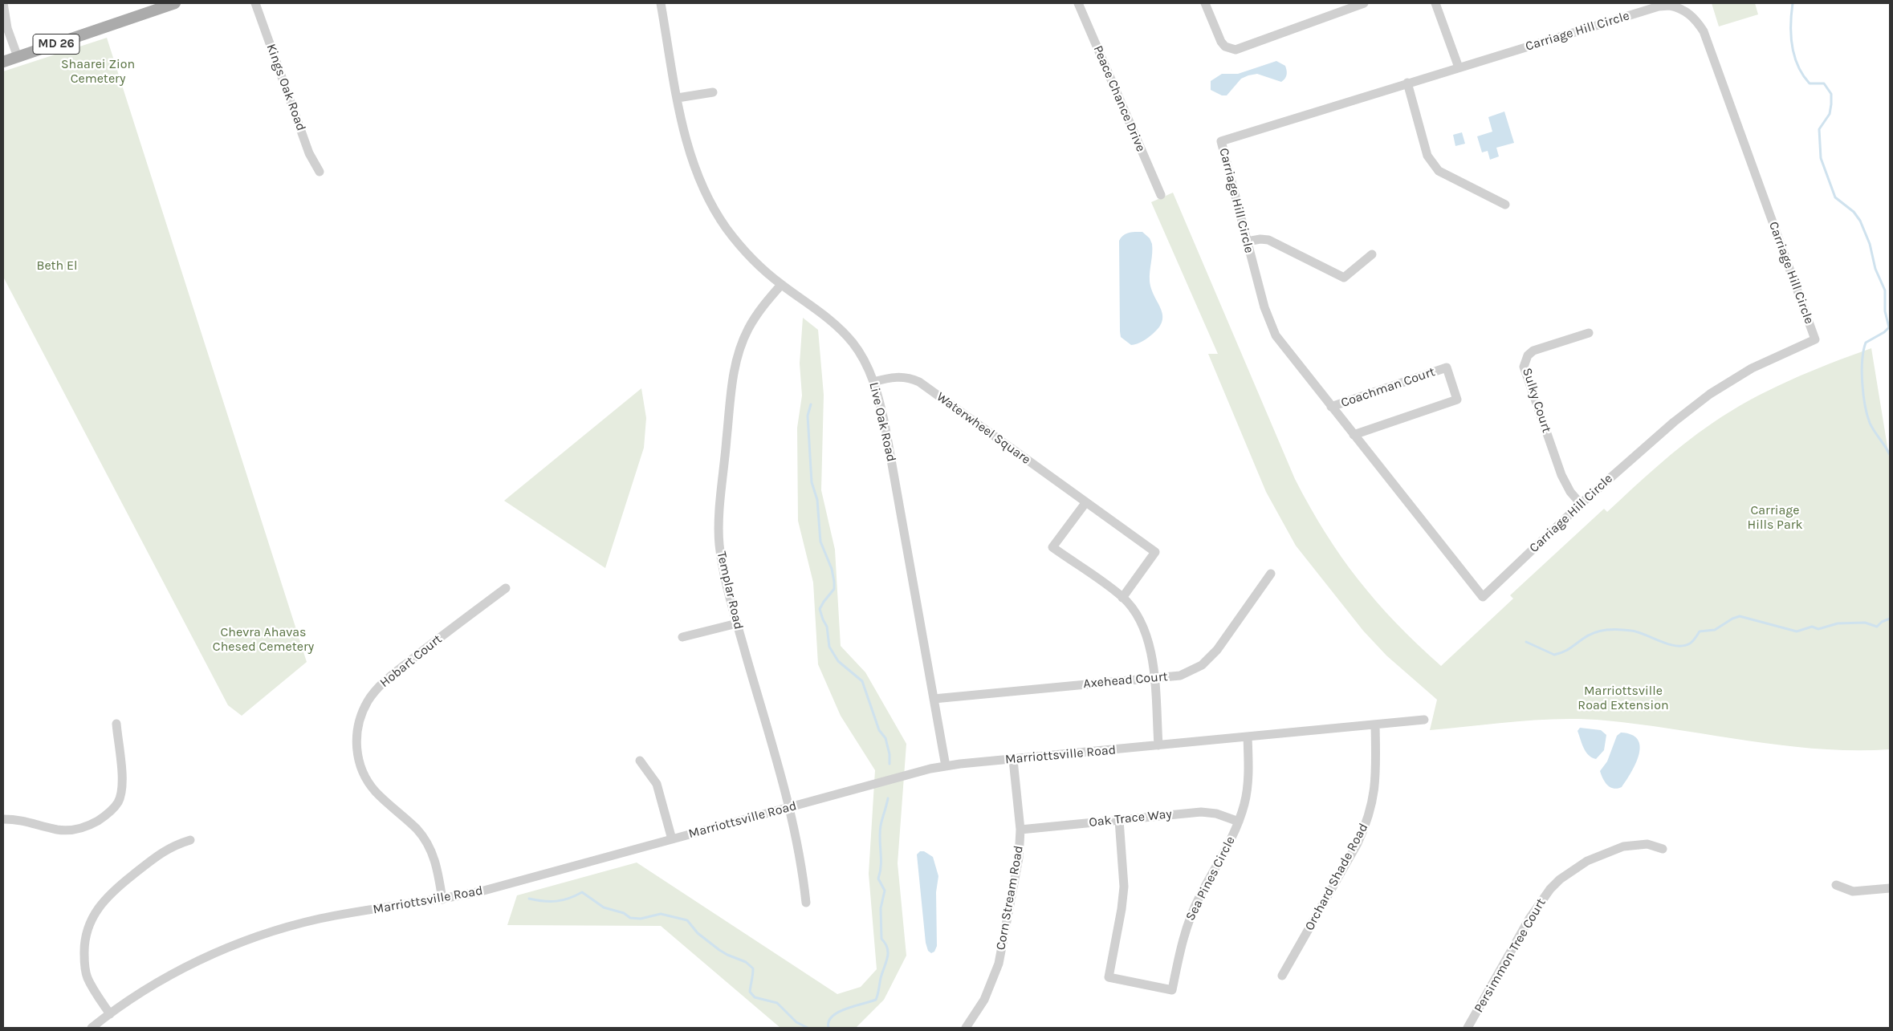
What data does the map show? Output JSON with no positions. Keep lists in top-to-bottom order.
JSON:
{
  "streets": {
    "main road": ["MD 26"],
    "street": [
      "Carriage Hill Circle",
      "Kings Oak Road",
      "Peace Chance Drive",
      "Coachman Court",
      "Sulky Court",
      "Live Oak Road",
      "Waterwheel Square",
      "Templar Road",
      "Hobart Court",
      "Axehead Court",
      "Marriottsville Road",
      "Oak Trace Way",
      "Orchard Shade Road",
      "Sea Pines Circle",
      "Corn Stream Road",
      "Persimmon Tree Court"
    ]
  },
  "crossings": [
    ["Carriage Hill Circle", "Coachman Court"],
    ["Carriage Hill Circle", "Sulky Court"],
    ["Live Oak Road", "Waterwheel Square"],
    ["Live Oak Road", "Templar Road"],
    ["Live Oak Road", "Axehead Court"],
    ["Live Oak Road", "Marriottsville Road"],
    ["Templar Road", "Marriottsville Road"],
    ["Hobart Court", "Marriottsville Road"],
    ["Marriottsville Road", "Orchard Shade Road"],
    ["Marriottsville Road", "Sea Pines Circle"],
    ["Marriottsville Road", "Corn Stream Road"],
    ["Oak Trace Way", "Sea Pines Circle"],
    ["Oak Trace Way", "Corn Stream Road"]
  ],
  "parks": [
    "Shaarei Zion Cemetery",
    "Beth El",
    "Carriage Hills Park",
    "Chevra Ahavas Chesed Cemetery",
    "Marriottsville Road Extension"
  ]
}
